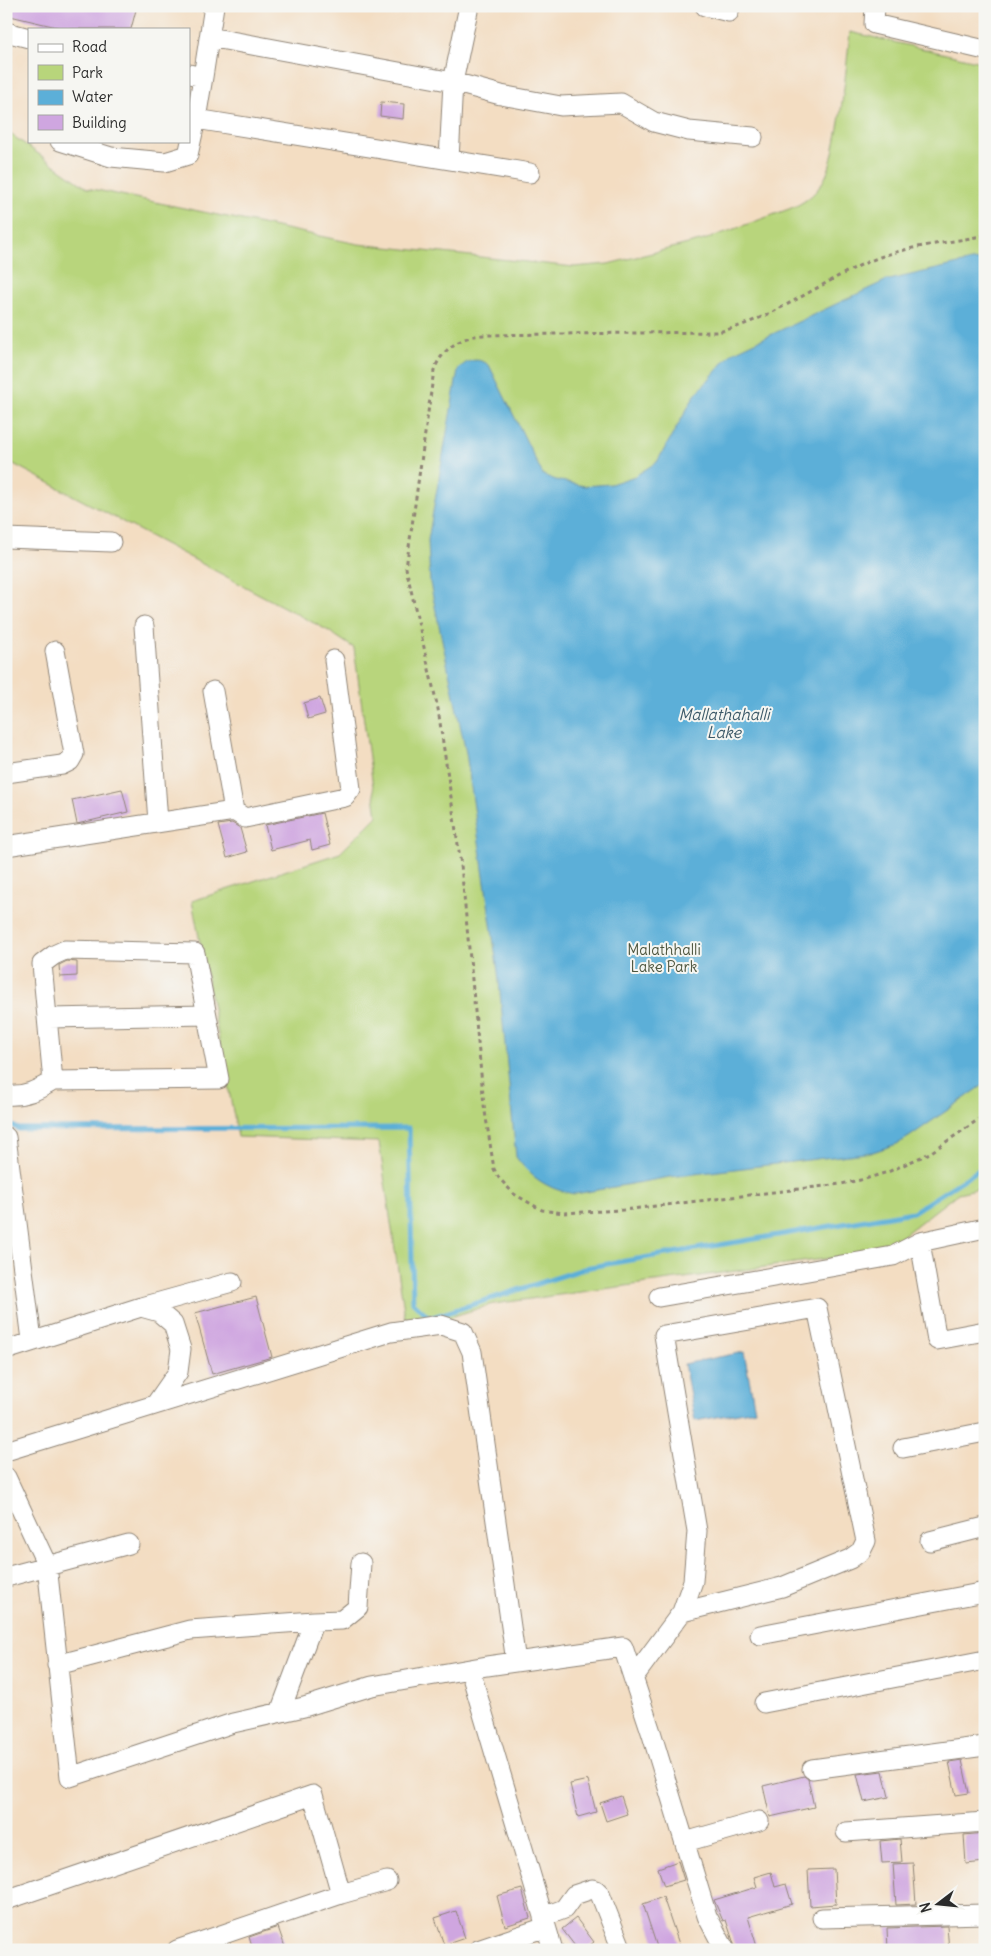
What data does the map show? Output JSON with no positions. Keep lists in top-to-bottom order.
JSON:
{
  "water": ["Mallathahalli Lake"],
  "parks": ["Malathhalli Lake Park"],
  "legend": [
    "Road",
    "Park",
    "Water",
    "Building"
  ],
  "north": "left"
}
